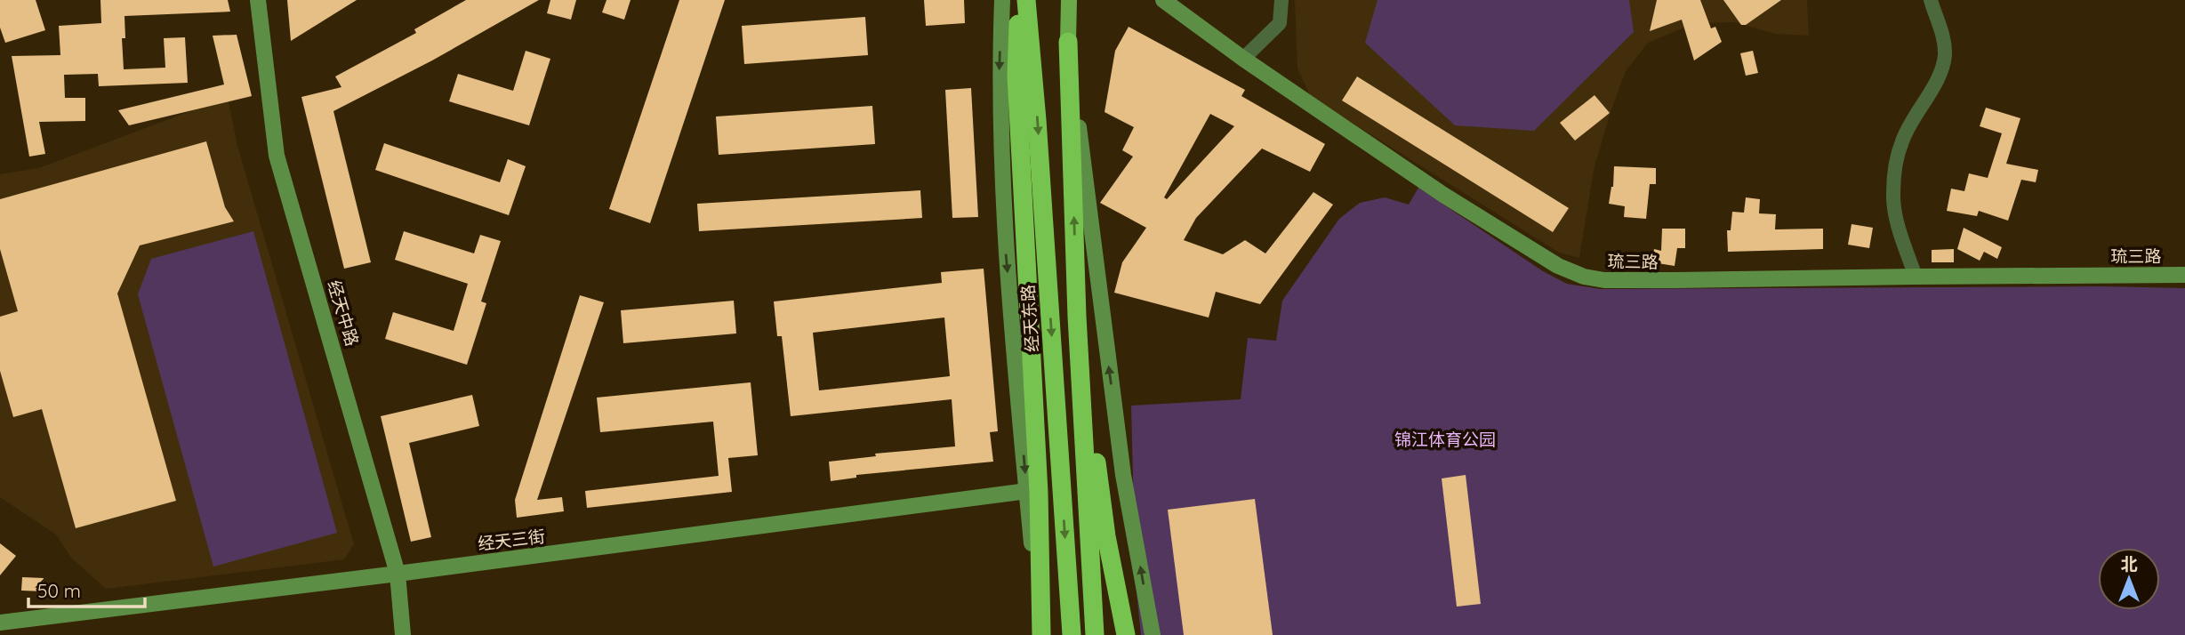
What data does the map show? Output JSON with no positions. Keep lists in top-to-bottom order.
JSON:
{
  "streets": {
    "highway": ["经天东路"],
    "street": ["琉三路", "经天中路", "经天三街"]
  },
  "crossings": [
    ["经天中路", "经天三街"]
  ],
  "parks": ["锦江体育公园"],
  "scale_bar": "50 m",
  "north": "top"
}
